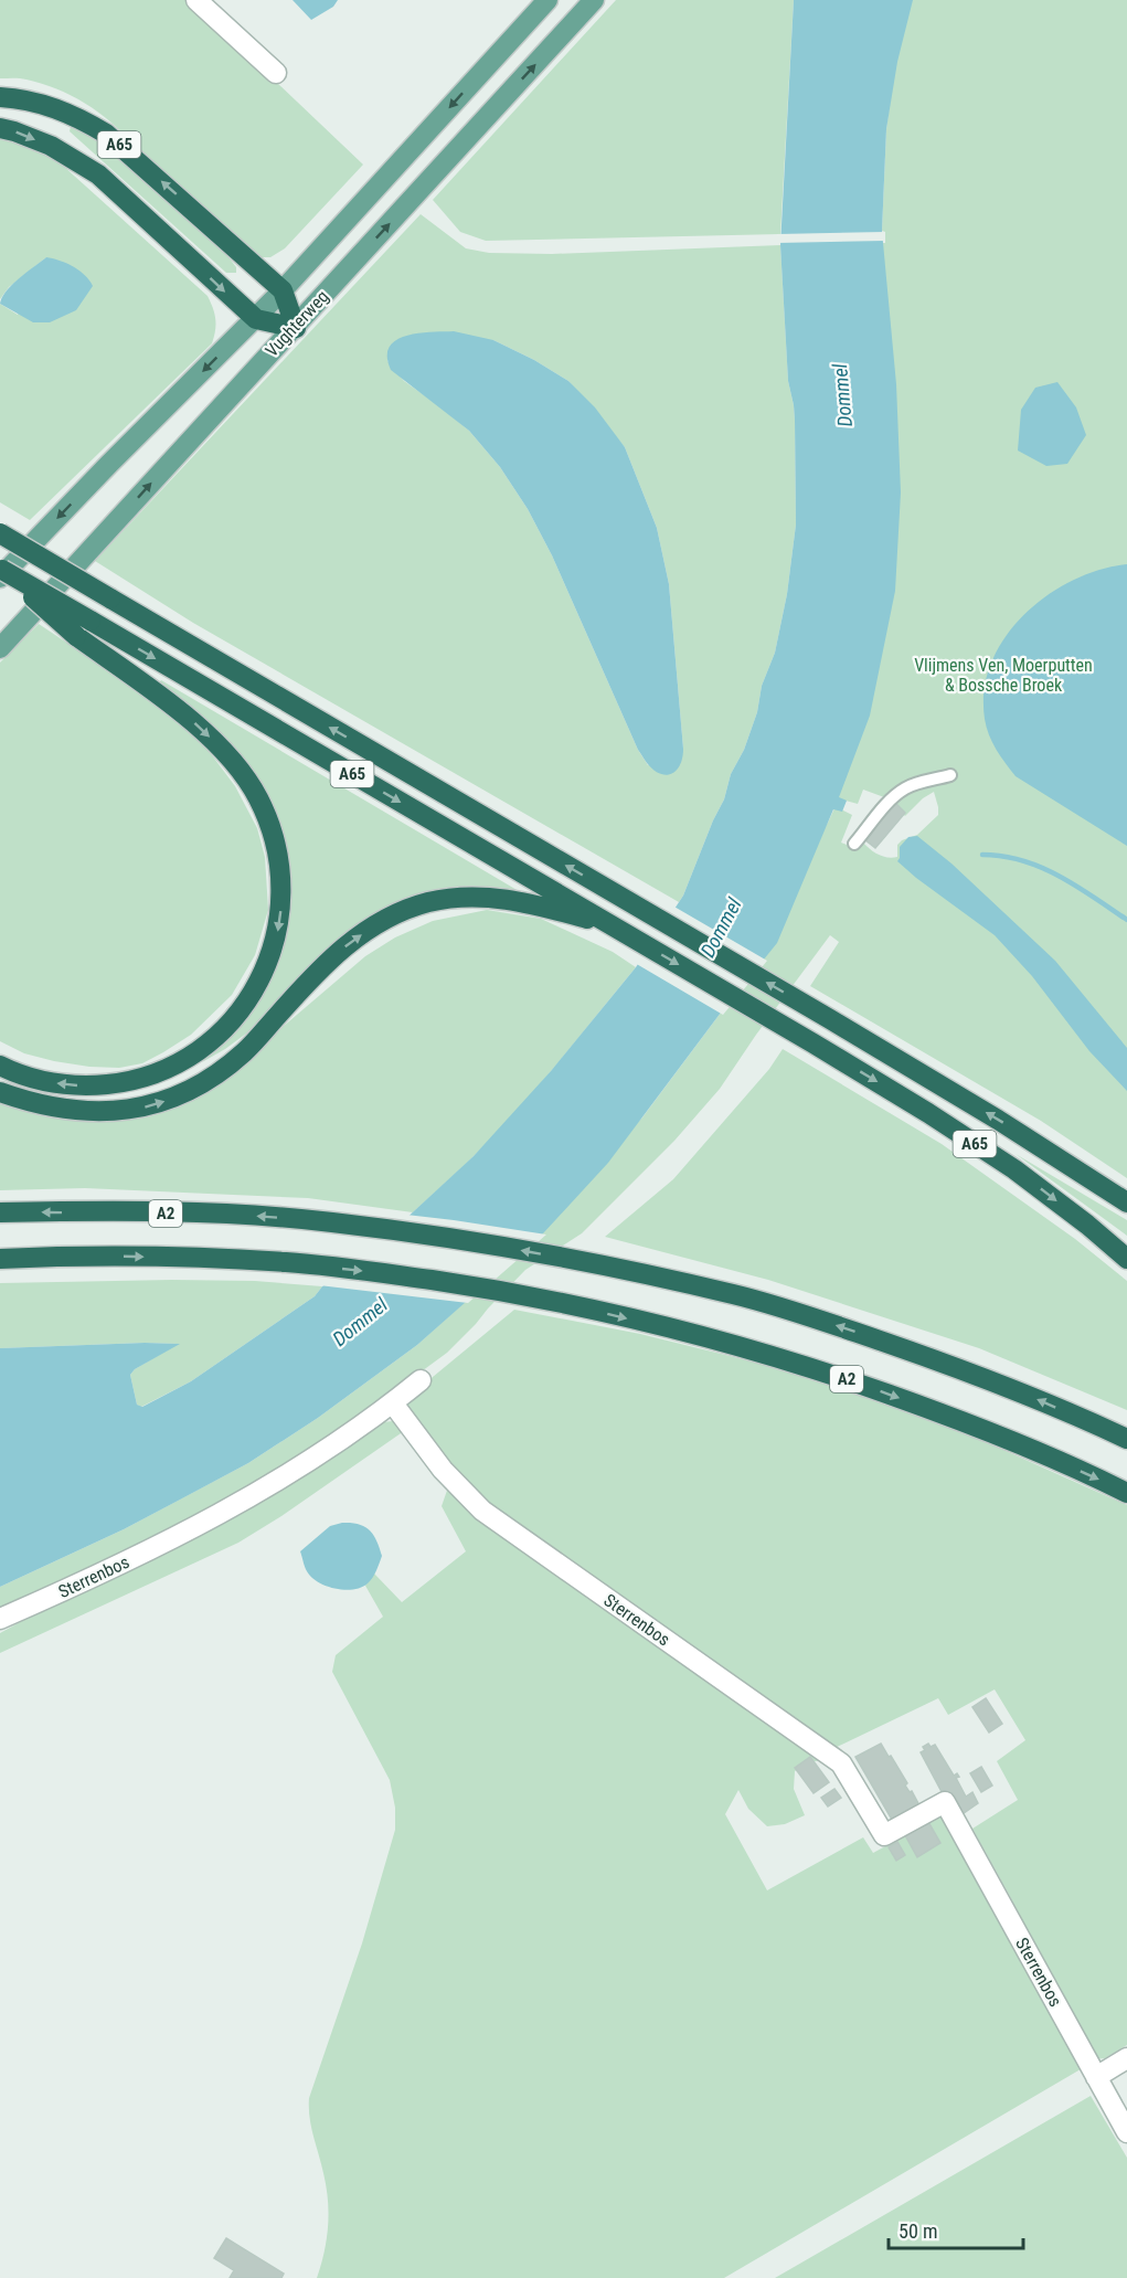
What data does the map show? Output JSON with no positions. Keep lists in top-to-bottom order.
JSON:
{
  "streets": {
    "highway": ["A65", "A2"],
    "main road": ["Vughterweg"],
    "street": ["Sterrenbos"]
  },
  "crossings": [
    ["A65", "Vughterweg"]
  ],
  "water": ["Dommel"],
  "parks": ["Vlijmens Ven, Moerputten & Bossche Broek"],
  "scale_bar": "50 m"
}
